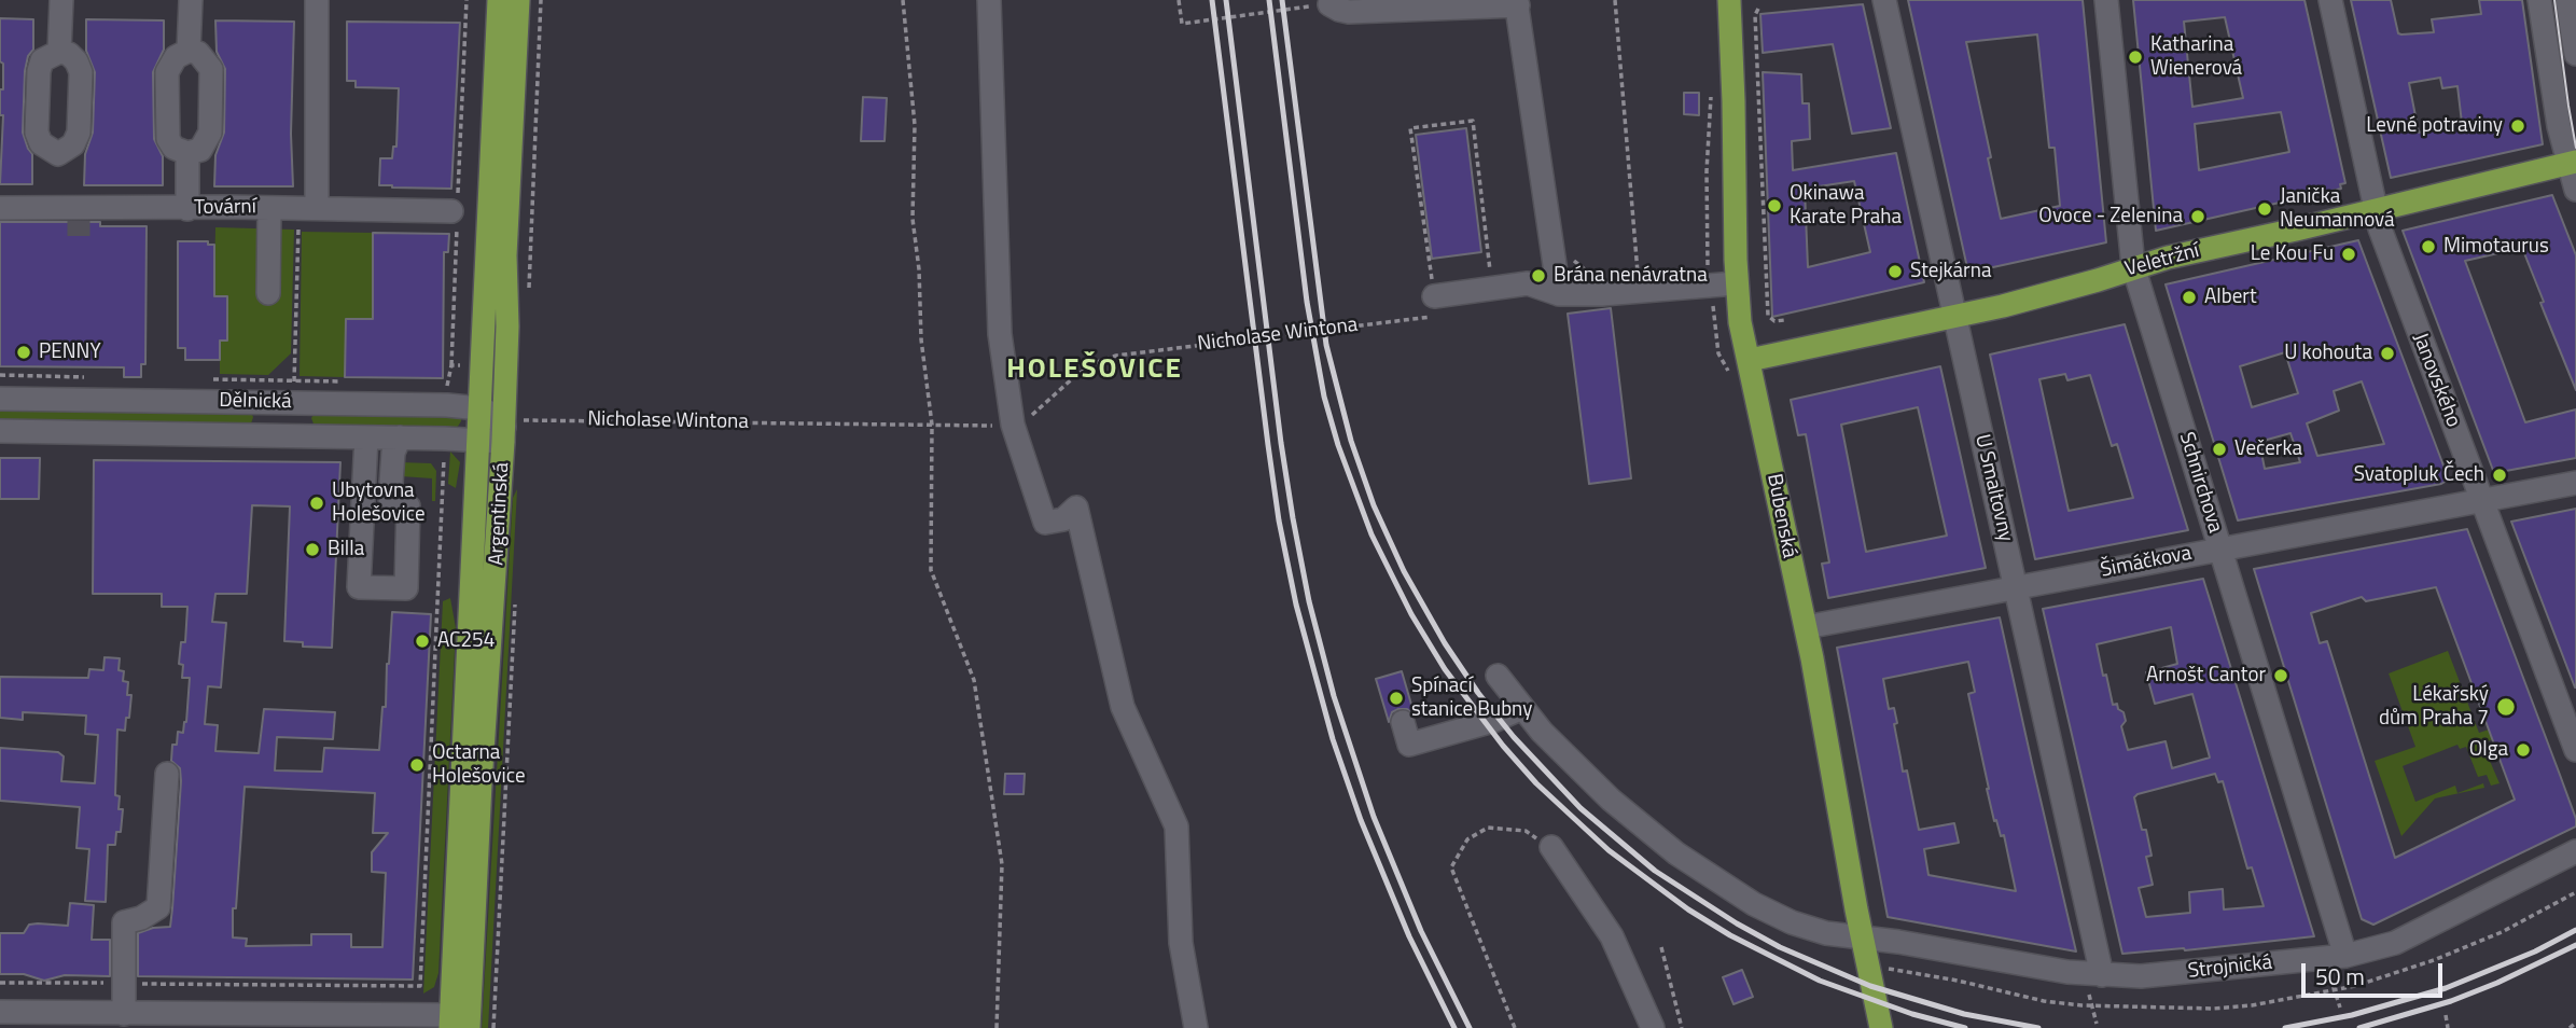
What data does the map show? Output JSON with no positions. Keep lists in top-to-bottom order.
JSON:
{
  "streets": {
    "main road": ["Veletržní", "Argentinská", "Bubenská"],
    "street": [
      "Tovární",
      "Janovského",
      "Dělnická",
      "Schnirchova",
      "U Smaltovny",
      "Šimáčkova",
      "Strojnická"
    ],
    "path": ["Nicholase Wintona"]
  },
  "crossings": [
    ["Veletržní", "Janovského"],
    ["Veletržní", "Schnirchova"],
    ["Veletržní", "U Smaltovny"],
    ["Veletržní", "Bubenská"],
    ["Nicholase Wintona", "Dělnická"],
    ["Nicholase Wintona", "Argentinská"],
    ["Janovského", "Šimáčkova"],
    ["Dělnická", "Argentinská"],
    ["Schnirchova", "Šimáčkova"],
    ["Schnirchova", "Strojnická"],
    ["U Smaltovny", "Šimáčkova"],
    ["U Smaltovny", "Strojnická"],
    ["Bubenská", "Šimáčkova"],
    ["Bubenská", "Strojnická"]
  ],
  "districts": ["HOLEŠOVICE"],
  "places": [
    "Katharina Wienerová",
    "Levné potraviny",
    "Okinawa Karate Praha",
    "Janička Neumannová",
    "Ovoce - Zelenina",
    "Mimotaurus",
    "Le Kou Fu",
    "Stejkárna",
    "Brána nenávratna",
    "Albert",
    "PENNY",
    "U kohouta",
    "Večerka",
    "Svatopluk Čech",
    "Ubytovna Holešovice",
    "Billa",
    "AC254",
    "Arnošt Cantor",
    "Spínací stanice Bubny",
    "Lékařský dům Praha 7",
    "Olga",
    "Octarna Holešovice"
  ],
  "scale_bar": "50 m"
}
